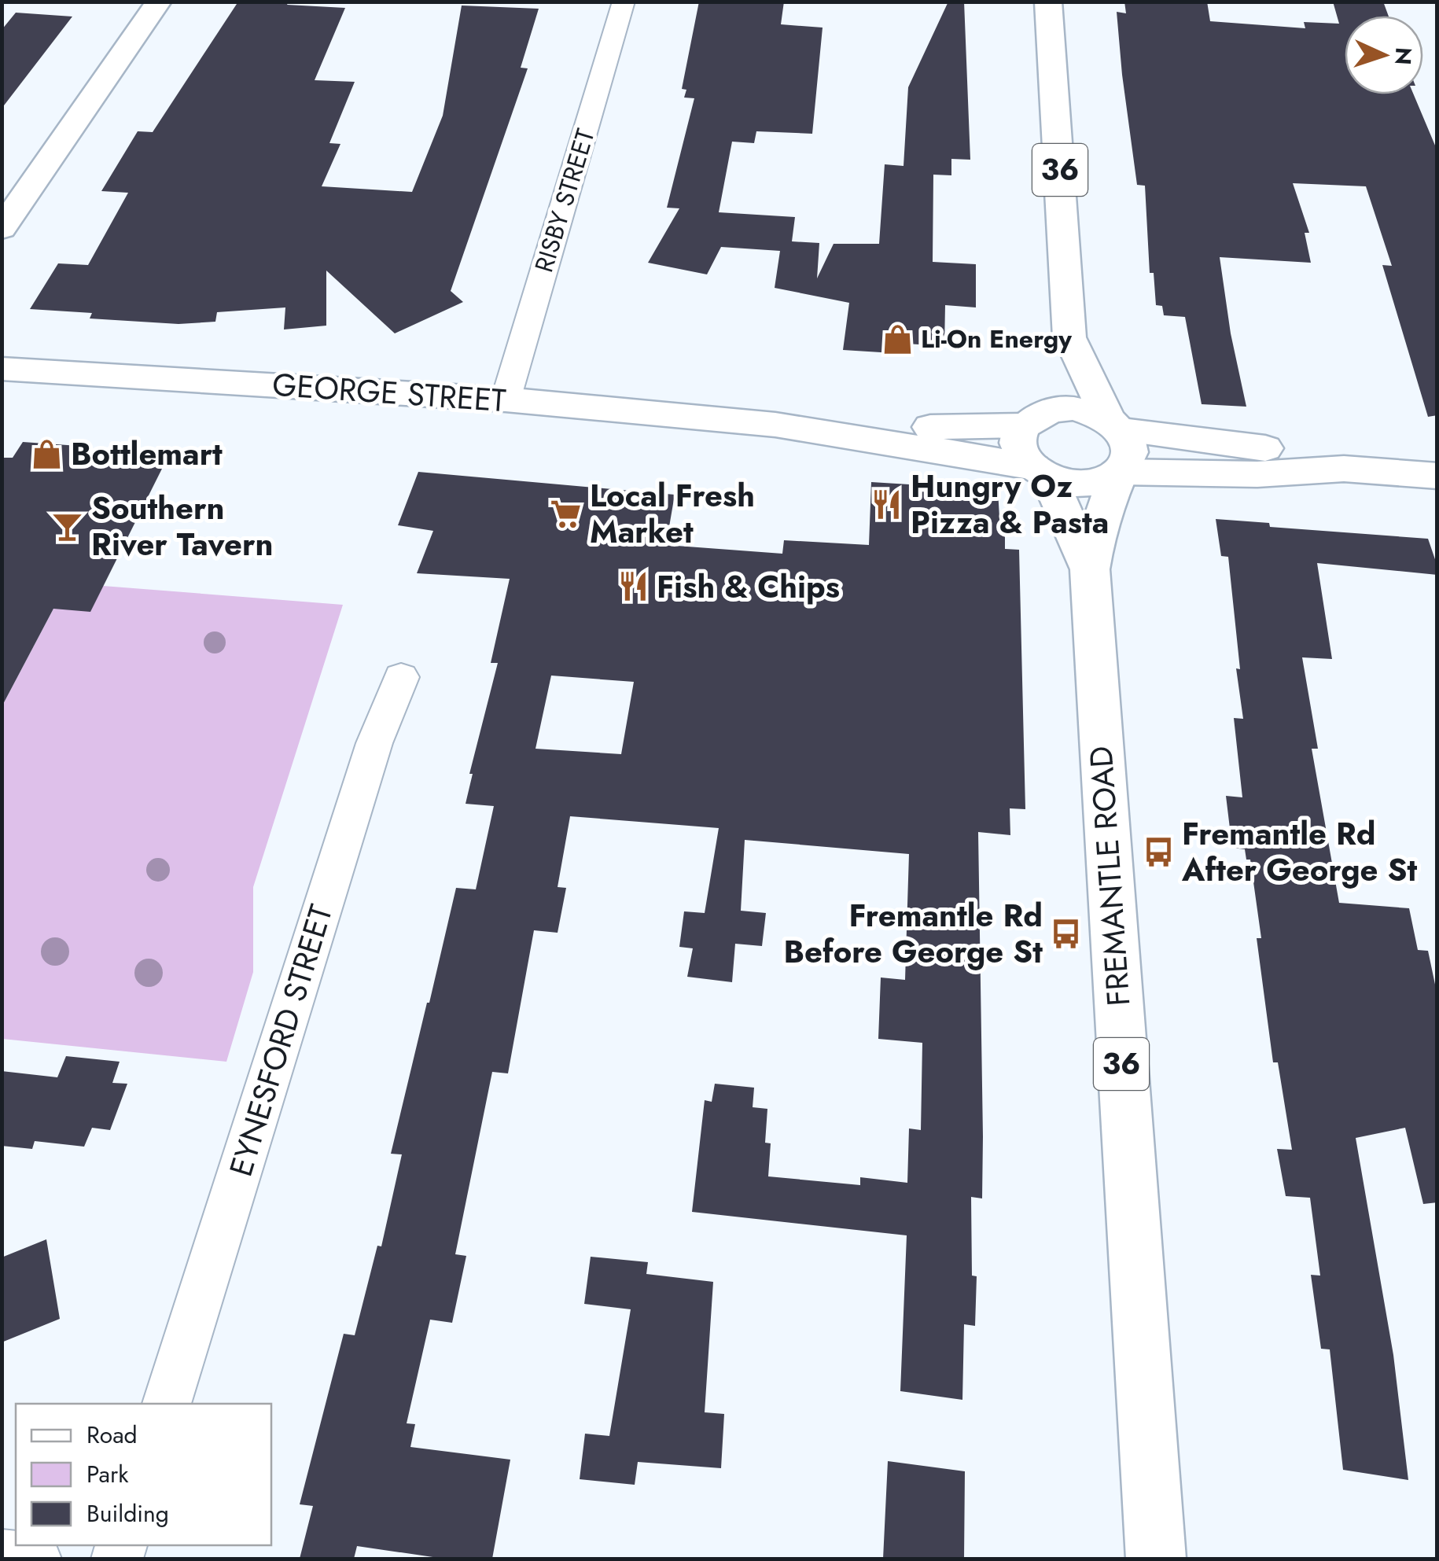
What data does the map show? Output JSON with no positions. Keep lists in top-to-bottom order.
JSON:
{
  "streets": {
    "main road": ["36", "GEORGE STREET", "FREMANTLE ROAD"],
    "street": ["RISBY STREET", "EYNESFORD STREET"]
  },
  "crossings": [
    ["36", "GEORGE STREET"],
    ["36", "FREMANTLE ROAD"],
    ["RISBY STREET", "GEORGE STREET"],
    ["GEORGE STREET", "FREMANTLE ROAD"]
  ],
  "places": {
    "shop": ["Li-On Energy", "Bottlemart"],
    "restaurant": ["Hungry Oz Pizza & Pasta", "Fish & Chips"],
    "supermarket": ["Local Fresh Market"],
    "bar": ["Southern River Tavern"],
    "bus stop": ["Fremantle Rd After George St", "Fremantle Rd Before George St"]
  },
  "legend": ["Road", "Park", "Building"],
  "north": "right"
}
